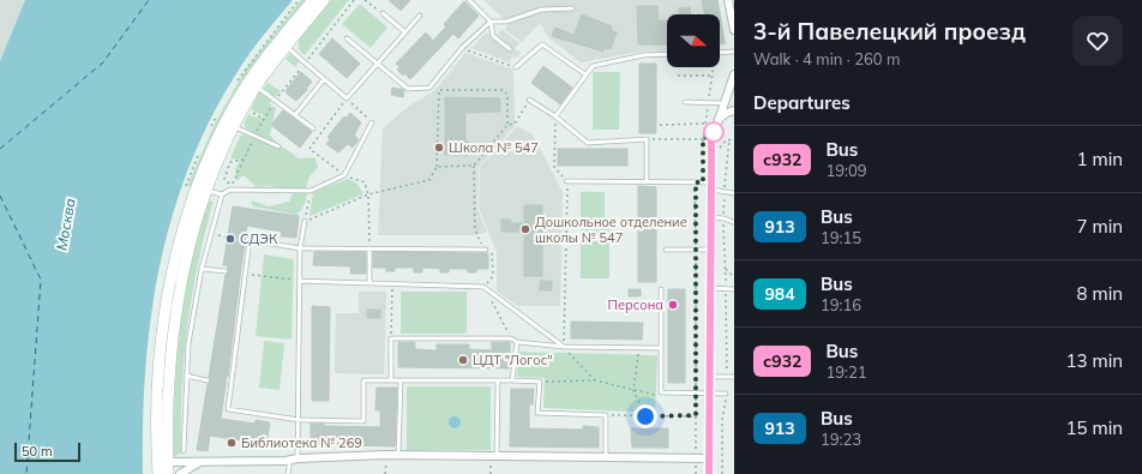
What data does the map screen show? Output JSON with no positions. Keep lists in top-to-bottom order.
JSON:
{
  "water": ["Москва"],
  "places": [
    "Школа № 547",
    "Дошкольное отделение школы № 547",
    "СДЭК",
    "Персона",
    "ЦДТ \"Логос\"",
    "Библиотека № 269"
  ],
  "lines": ["bus line с932"],
  "scale_bar": "50 m",
  "north": "right",
  "page": {
    "heading": [
      ["3-й Павелецкий проезд", "Walk · 4 min · 260 m"],
      "Departures"
    ],
    "list": [
      {
        "mark": "с932",
        "name": "Bus",
        "note": "19:09",
        "value": "1 min"
      },
      {
        "mark": "913",
        "name": "Bus",
        "note": "19:15",
        "value": "7 min"
      },
      {
        "mark": "984",
        "name": "Bus",
        "note": "19:16",
        "value": "8 min"
      },
      {
        "mark": "с932",
        "name": "Bus",
        "note": "19:21",
        "value": "13 min"
      },
      {
        "mark": "913",
        "name": "Bus",
        "note": "19:23",
        "value": "15 min"
      }
    ],
    "scale": "50 m"
  }
}
